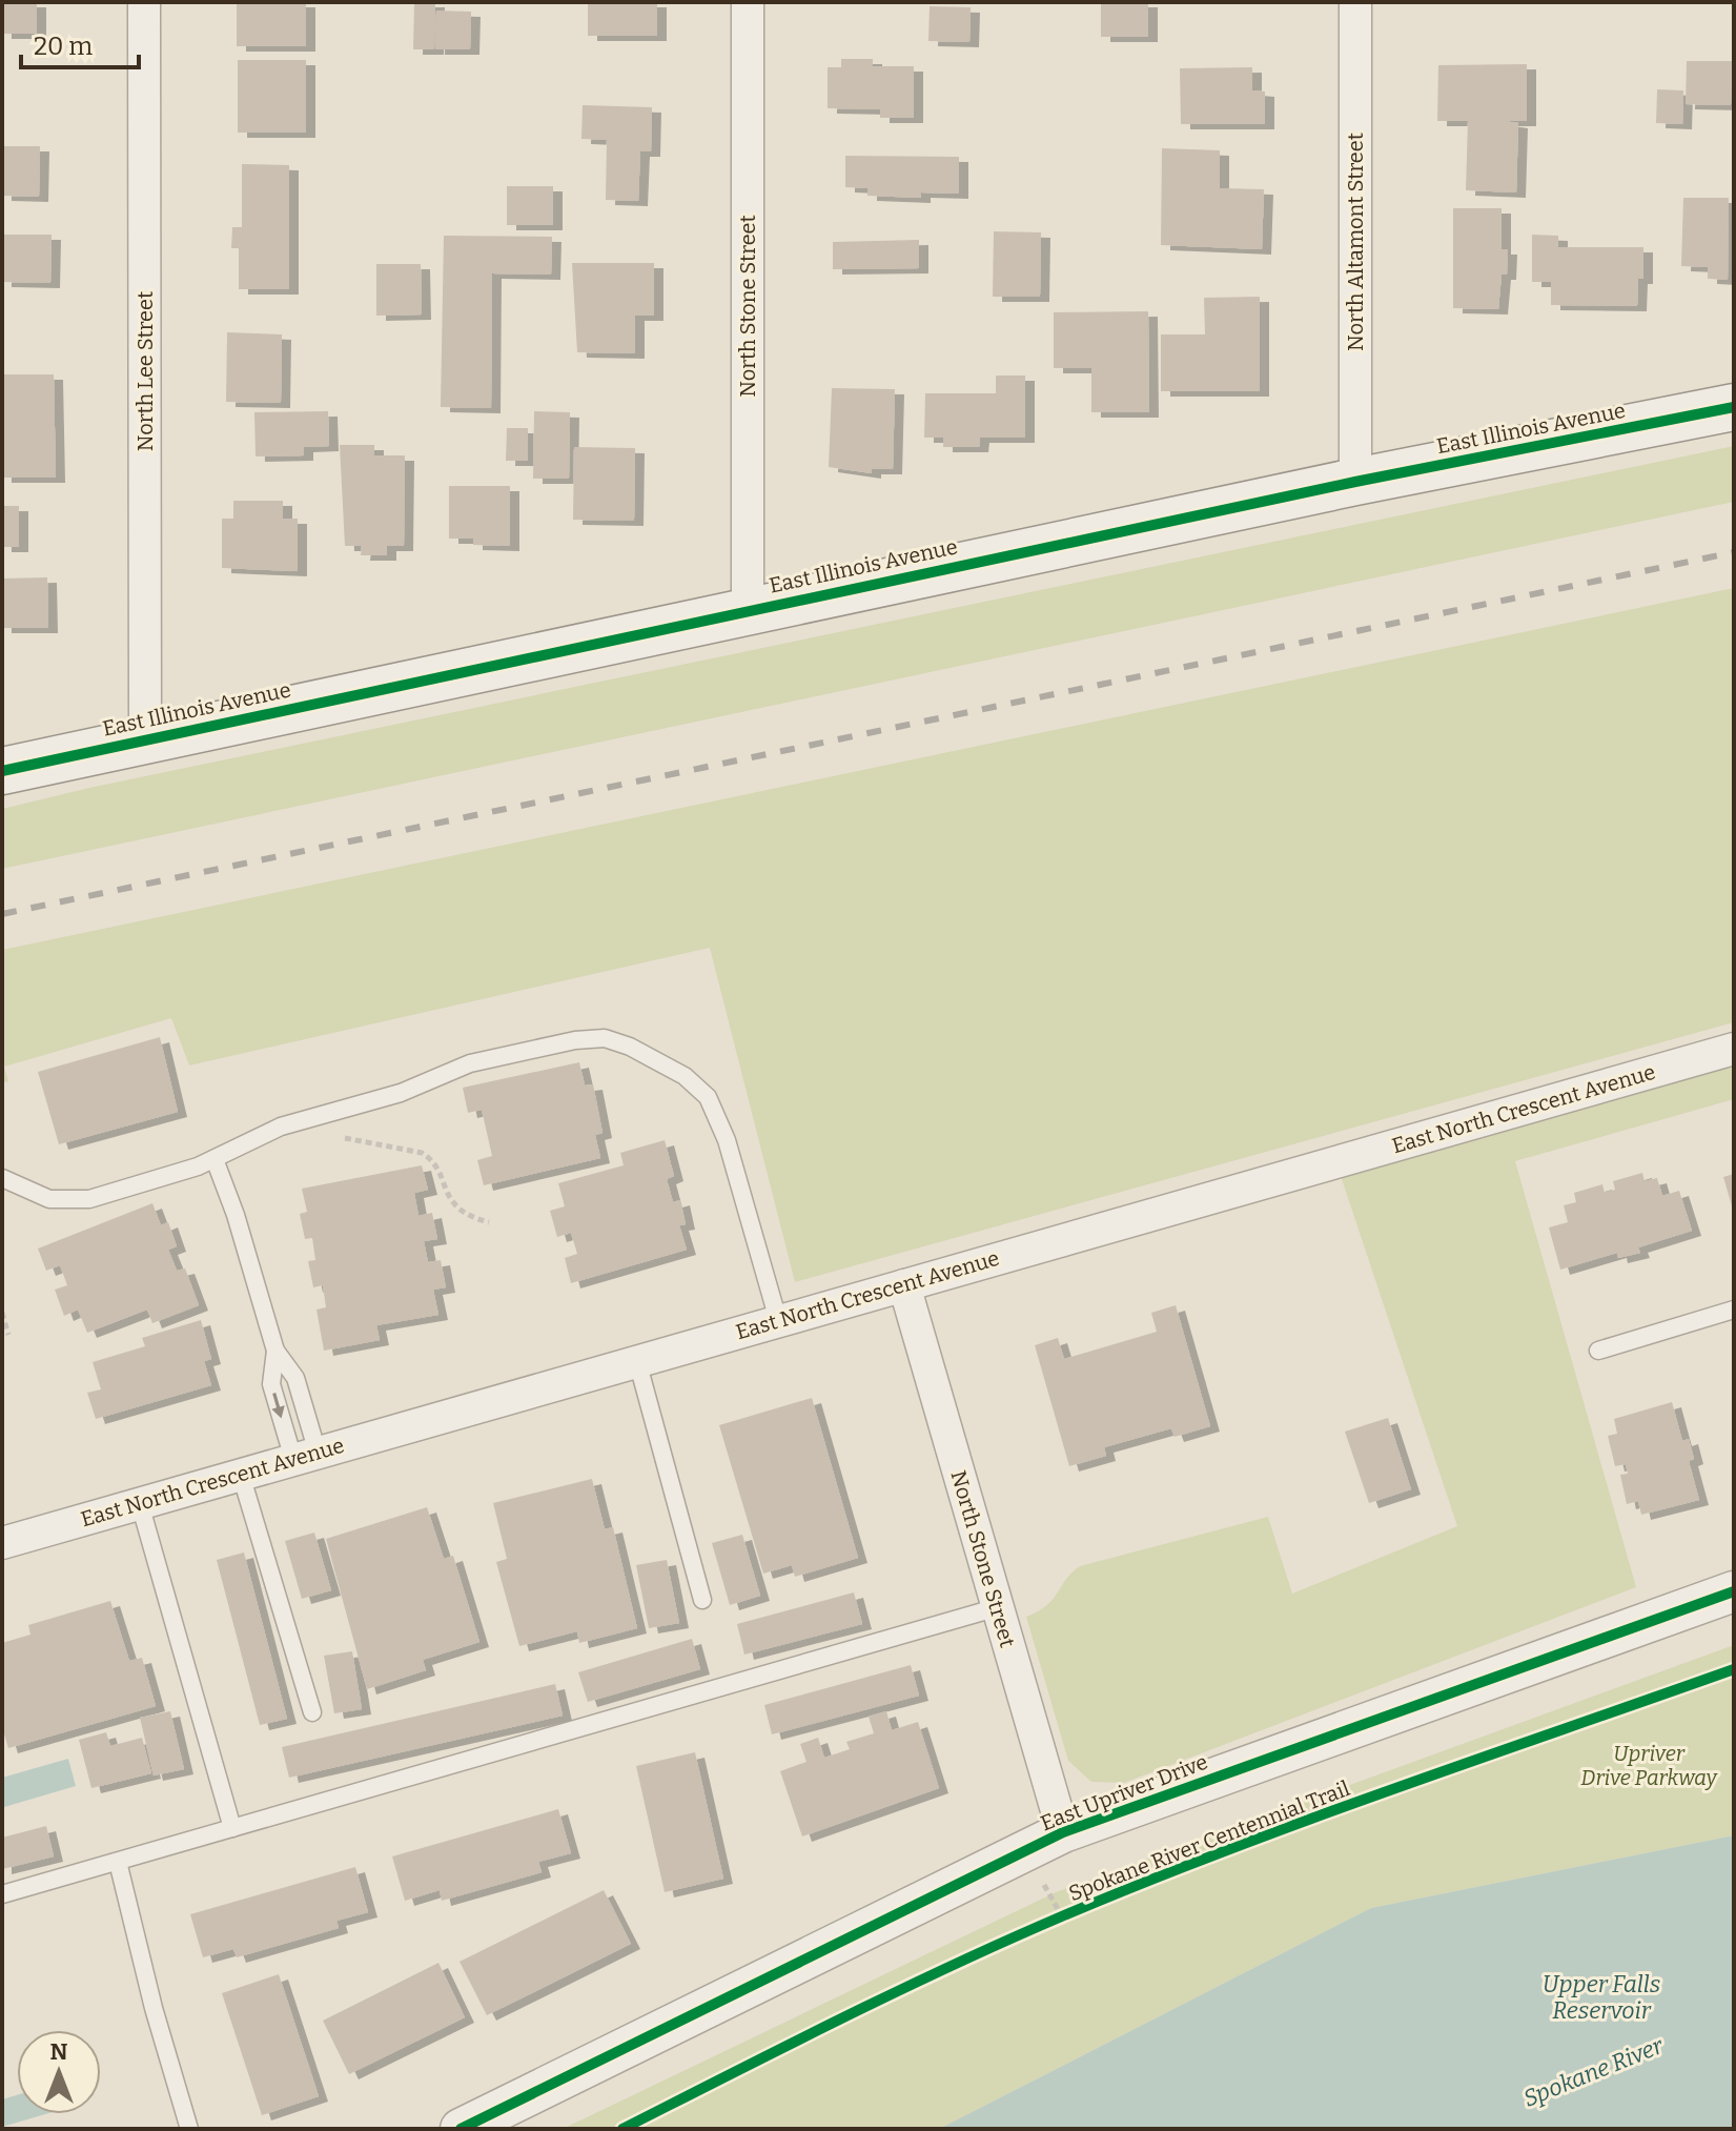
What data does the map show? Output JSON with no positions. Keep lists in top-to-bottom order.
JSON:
{
  "streets": {
    "main road": ["East Illinois Avenue"],
    "street": [
      "North Altamont Street",
      "North Stone Street",
      "North Lee Street",
      "East North Crescent Avenue",
      "East Upriver Drive"
    ],
    "cycle path": ["Spokane River Centennial Trail"]
  },
  "crossings": [
    ["North Altamont Street", "East Illinois Avenue"],
    ["North Stone Street", "East Illinois Avenue"],
    ["North Stone Street", "East North Crescent Avenue"],
    ["North Stone Street", "East Upriver Drive"],
    ["North Lee Street", "East Illinois Avenue"]
  ],
  "water": ["Upper Falls Reservoir", "Spokane River"],
  "parks": ["Upriver Drive Parkway"],
  "scale_bar": "20 m",
  "north": "top"
}
